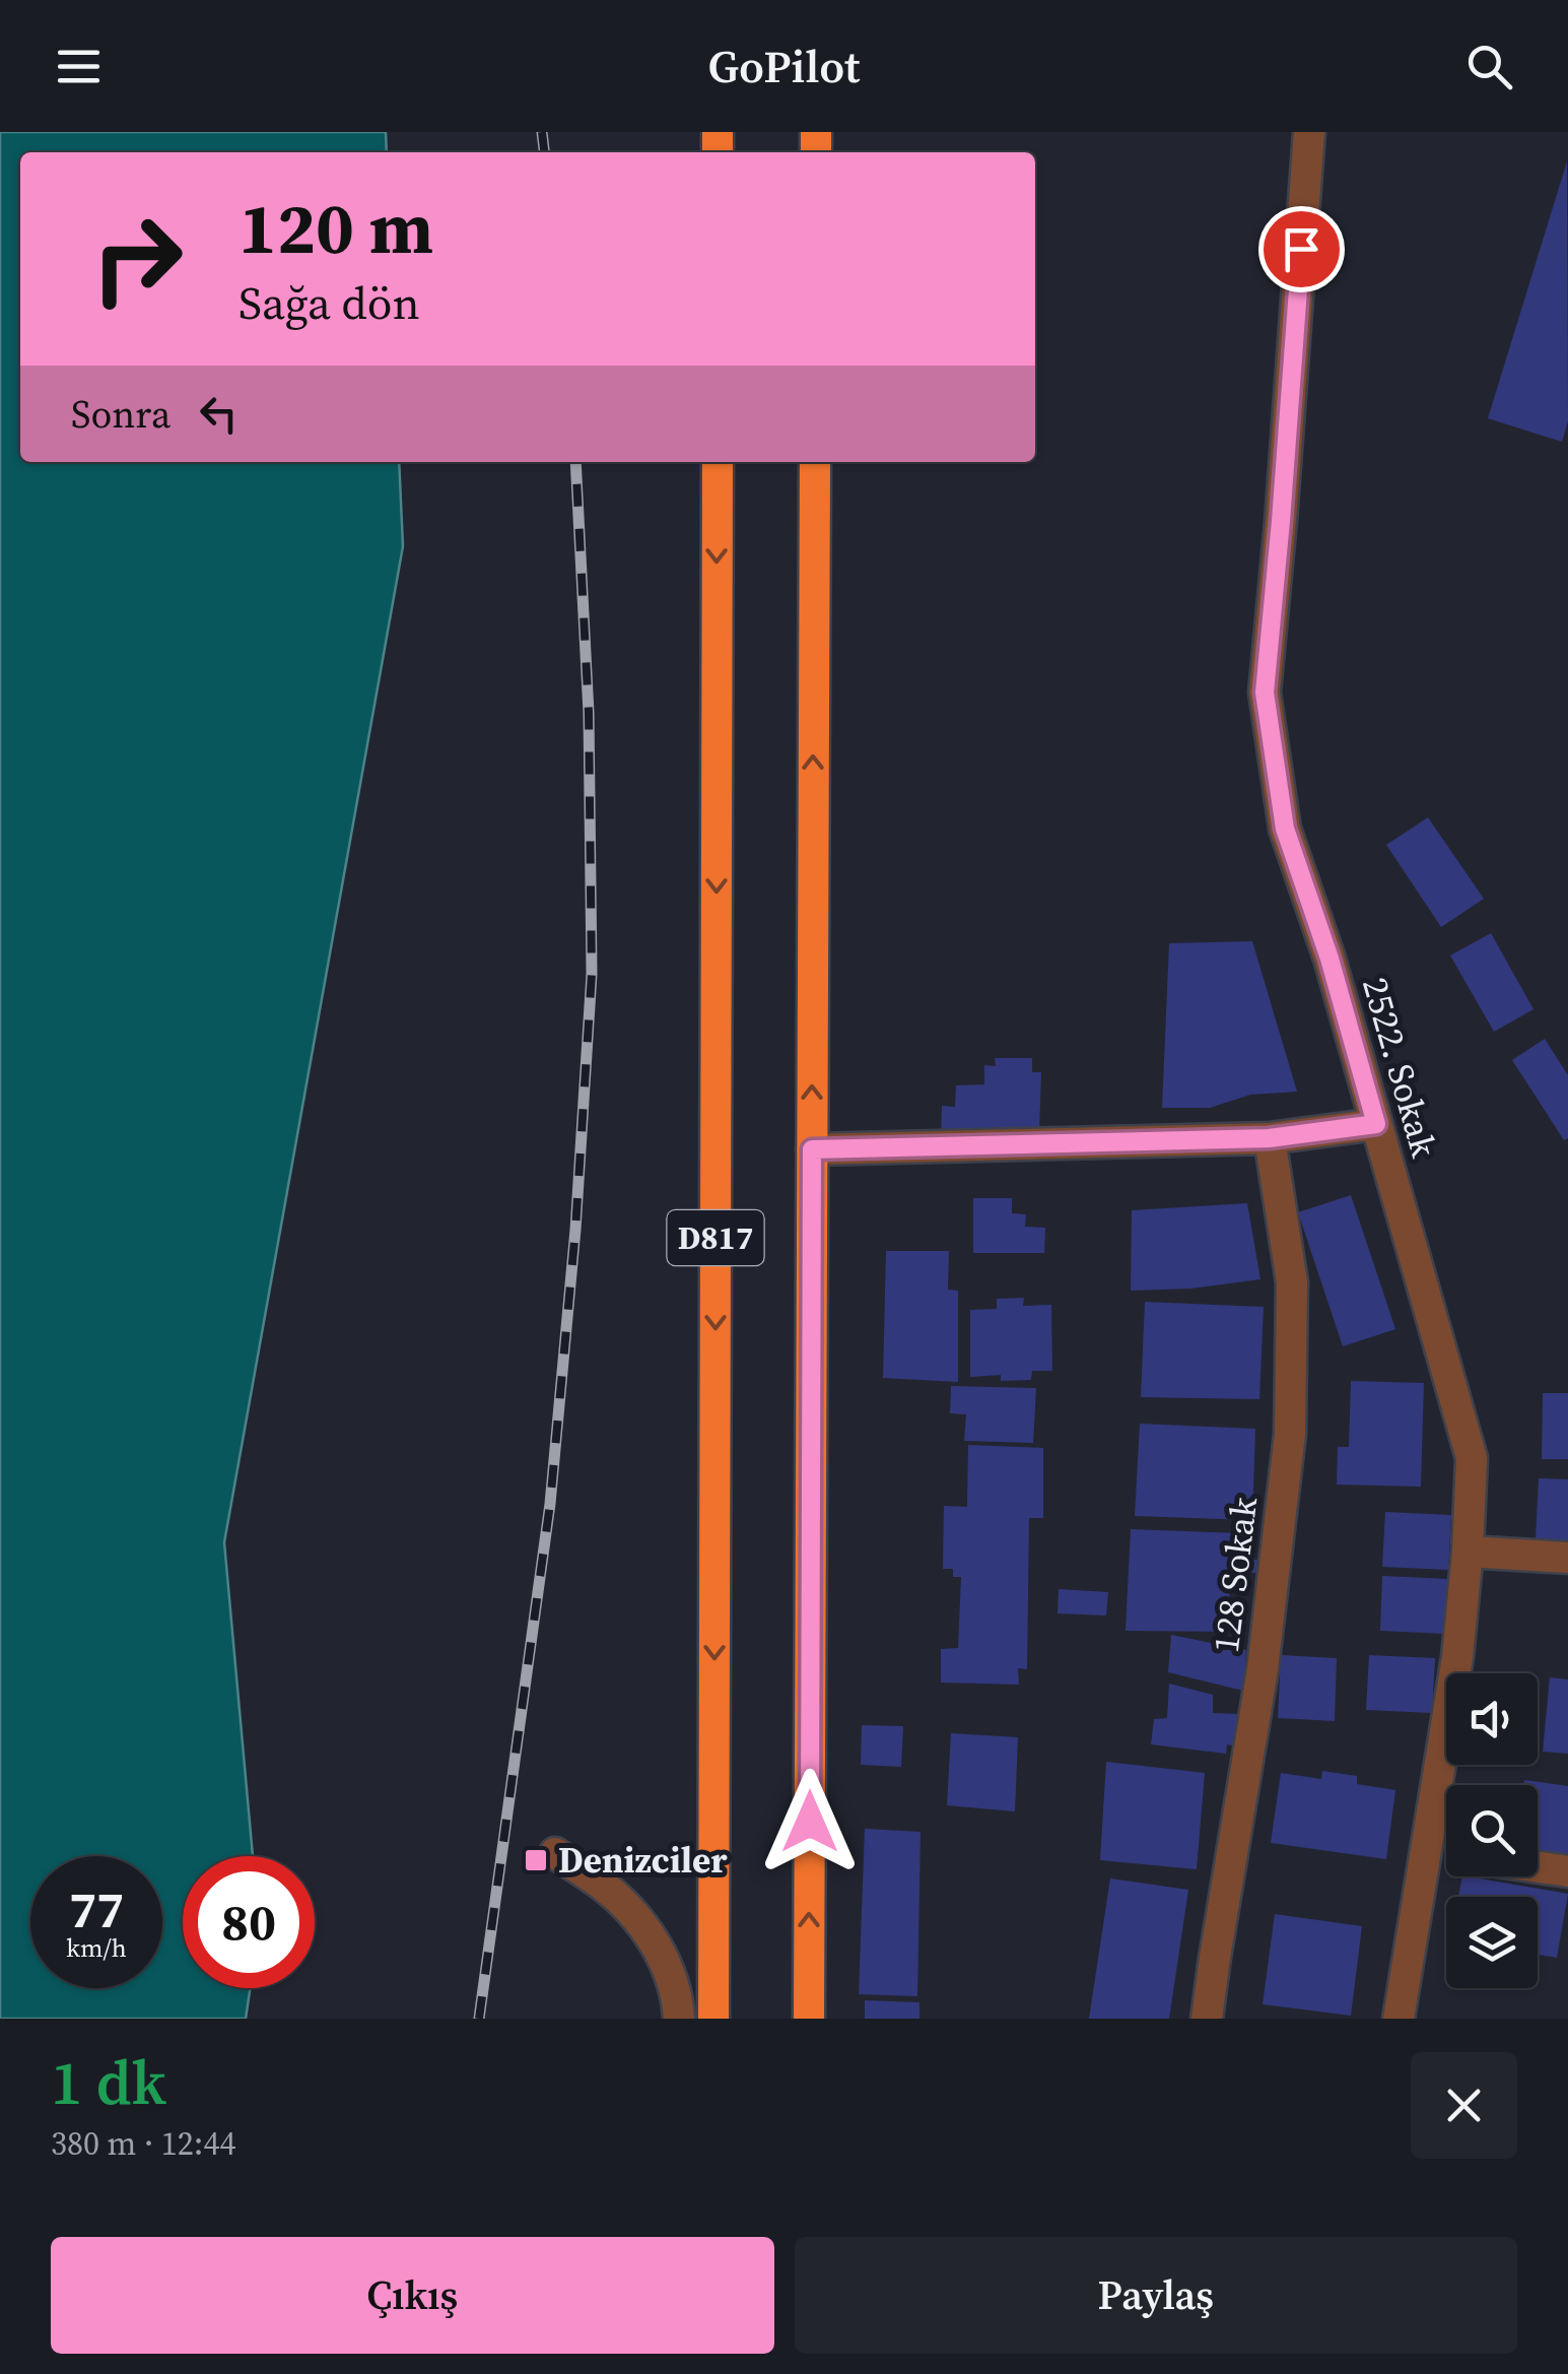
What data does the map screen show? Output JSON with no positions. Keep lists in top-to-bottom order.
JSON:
{
  "streets": {
    "highway": ["D817"],
    "street": ["2522. Sokak", "128 Sokak"]
  },
  "places": {
    "transit": ["Denizciler"]
  },
  "page": {
    "header": "GoPilot",
    "turn": ["120 m", "Sağa dön"],
    "then": "Sonra",
    "speed": "77 km/h",
    "limit": "80",
    "heading": ["1 dk", "380 m · 12:44"],
    "buttons": ["Çıkış", "Paylaş"]
  }
}
